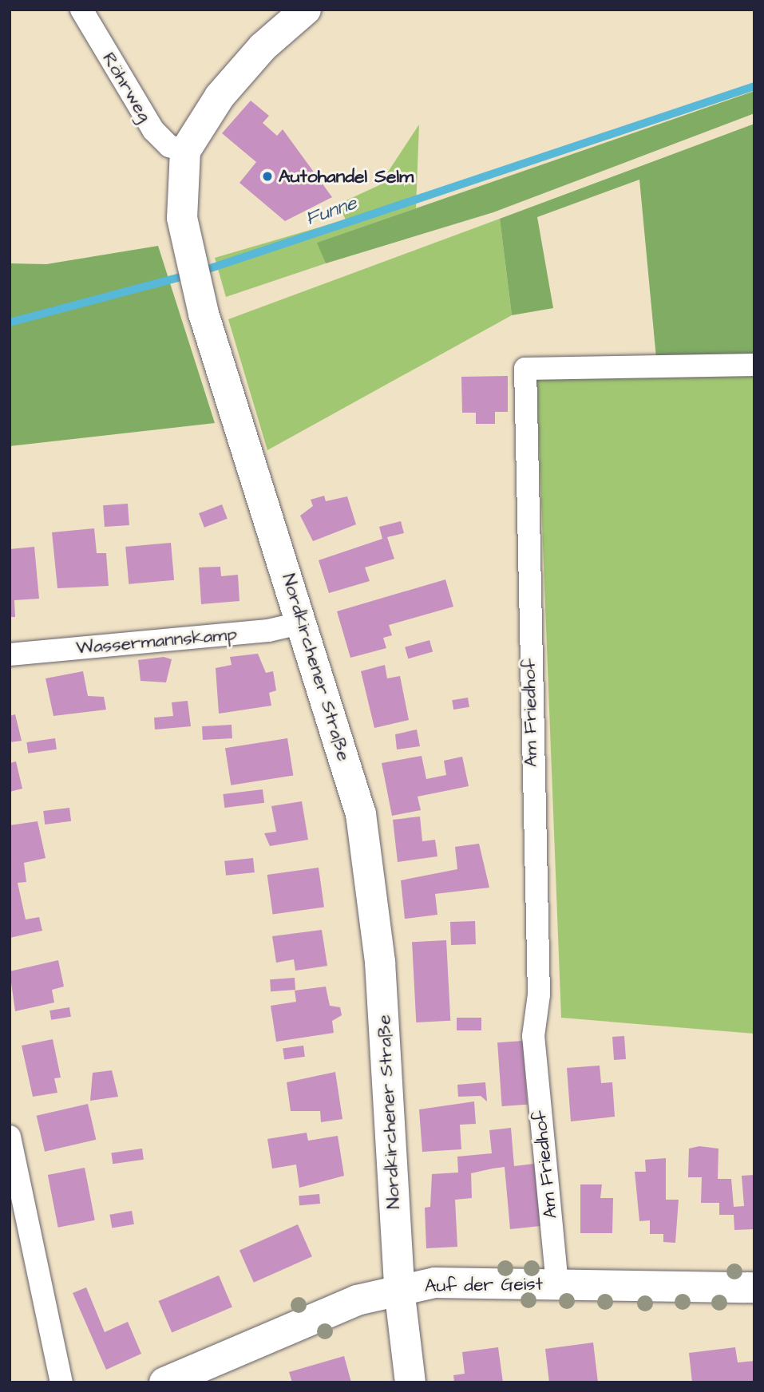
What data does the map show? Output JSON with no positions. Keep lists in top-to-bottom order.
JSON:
{
  "streets": {
    "street": [
      "Röhrweg",
      "Wassermannskamp",
      "Nordkirchener Straße",
      "Am Friedhof",
      "Auf der Geist"
    ]
  },
  "crossings": [
    ["Röhrweg", "Nordkirchener Straße"],
    ["Wassermannskamp", "Nordkirchener Straße"],
    ["Nordkirchener Straße", "Auf der Geist"],
    ["Am Friedhof", "Auf der Geist"]
  ],
  "water": ["Funne"],
  "places": ["Autohandel Selm"]
}
